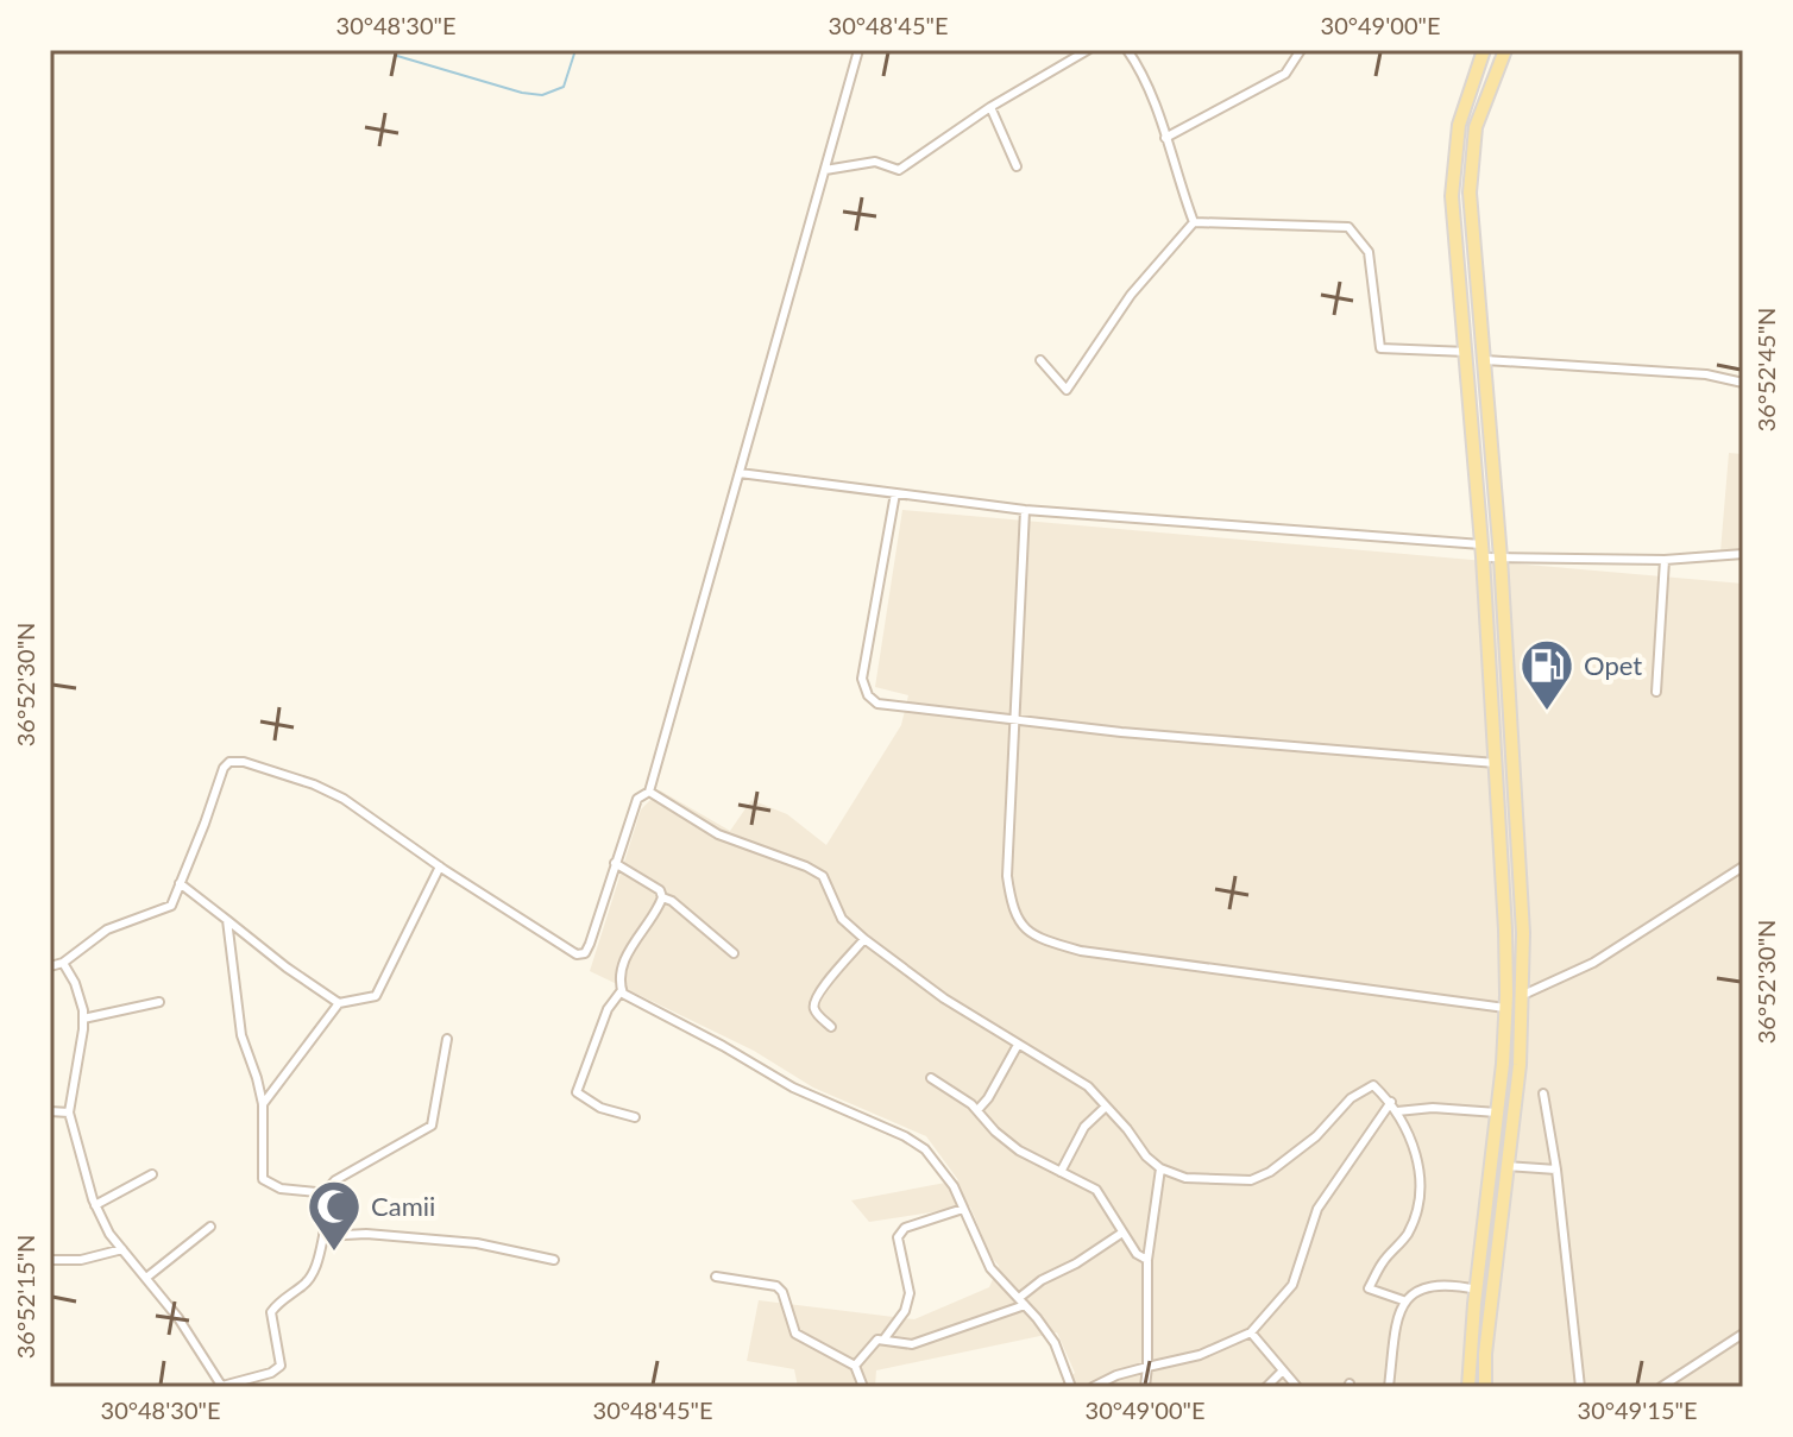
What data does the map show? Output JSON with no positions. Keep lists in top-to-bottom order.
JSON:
{
  "places": {
    "fuel station": ["Opet"],
    "mosque": ["Camii"]
  },
  "coordinates": [
    "30°48'30\"E",
    "30°48'45\"E",
    "30°49'00\"E",
    "36°52'45\"N",
    "36°52'30\"N",
    "36°52'15\"N",
    "30°49'15\"E"
  ]
}
